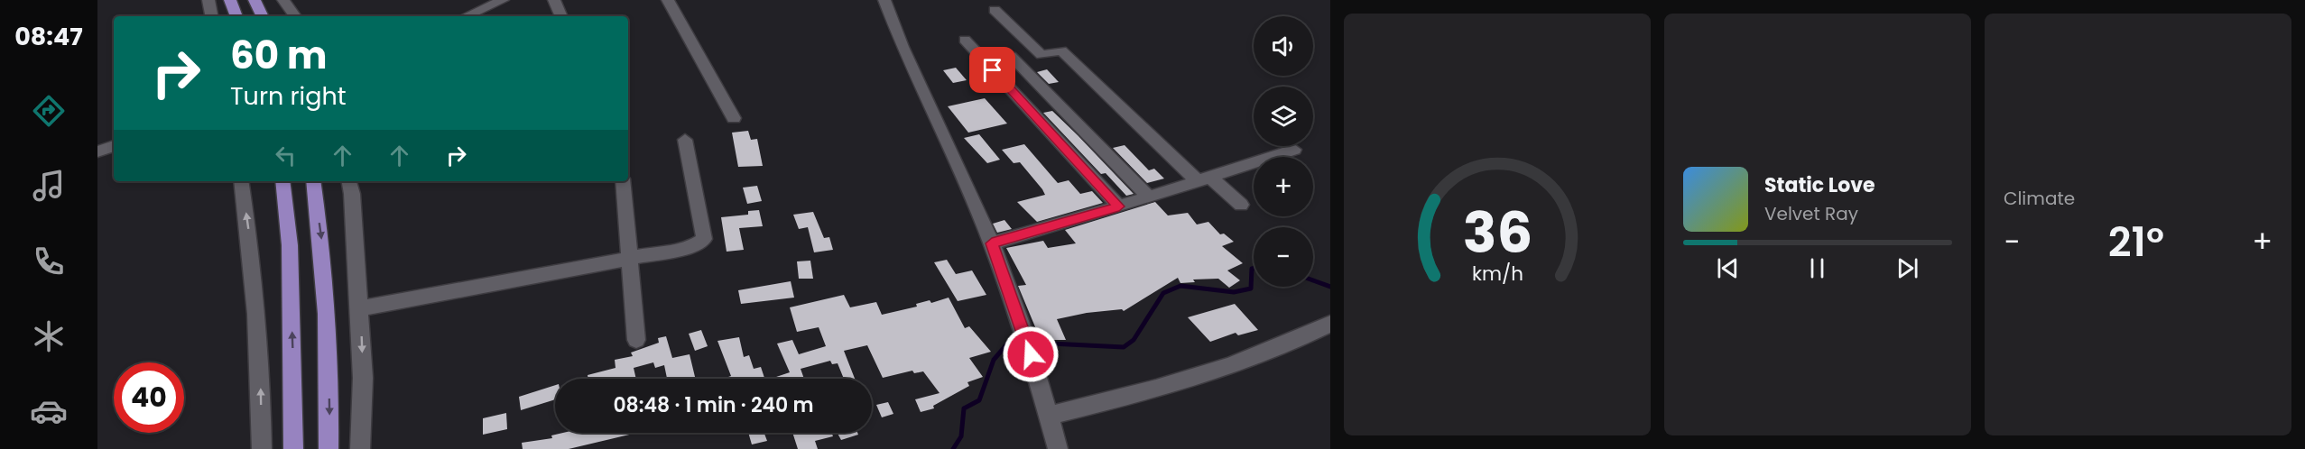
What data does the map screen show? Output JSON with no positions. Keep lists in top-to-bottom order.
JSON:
{
  "page": {
    "tabs": "08:47",
    "tile": "Climate",
    "map_buttons": ["+", "−"],
    "turn": ["60 m", "Turn right"],
    "song": ["Static Love", "Velvet Ray"],
    "heat": ["−", "21°", "+"],
    "limit": "40",
    "trip": "08:48 · 1 min · 240 m",
    "gauge": ["36", "km/h"]
  }
}
